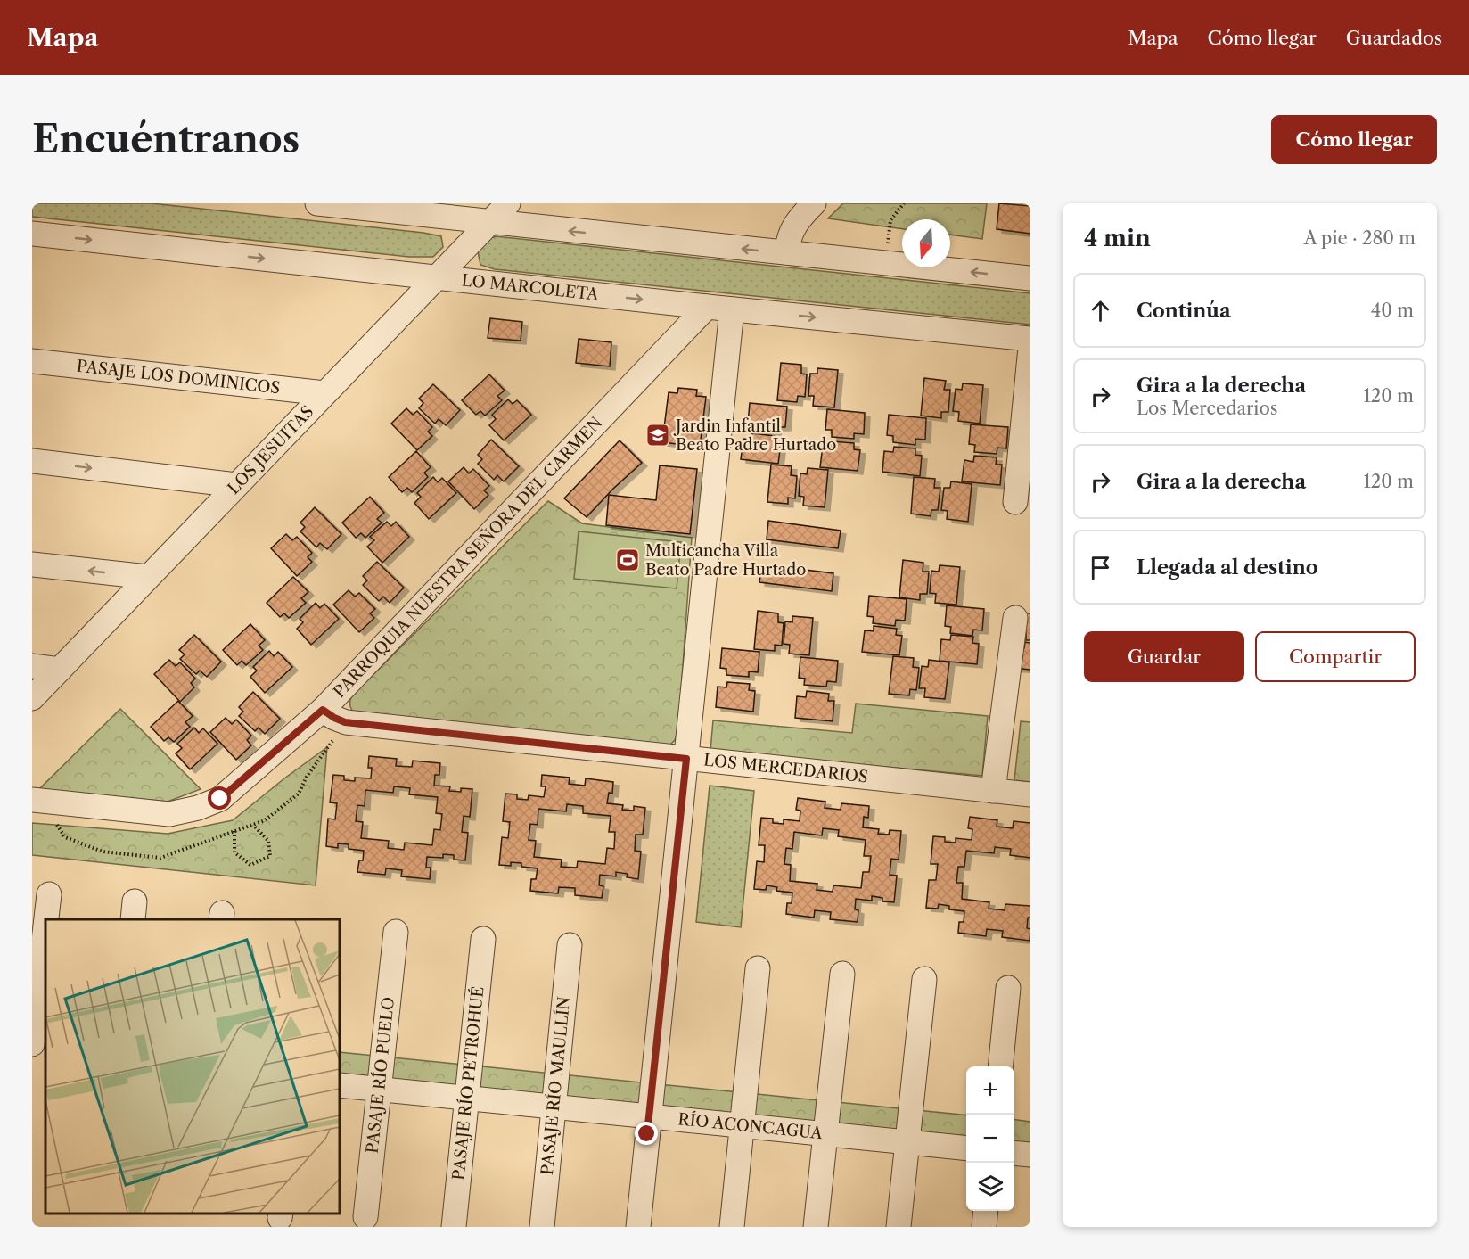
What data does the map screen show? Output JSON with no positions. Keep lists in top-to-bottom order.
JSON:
{
  "streets": {
    "street": [
      "LO MARCOLETA",
      "PASAJE LOS DOMINICOS",
      "LOS JESUITAS",
      "PARROQUIA NUESTRA SEÑORA DEL CARMEN",
      "LOS MERCEDARIOS",
      "PASAJE RÍO PUELO",
      "PASAJE RÍO PETROHUÉ",
      "PASAJE RÍO MAULLÍN",
      "RÍO ACONCAGUA"
    ]
  },
  "crossings": [
    ["LO MARCOLETA", "LOS JESUITAS"],
    ["LO MARCOLETA", "PARROQUIA NUESTRA SEÑORA DEL CARMEN"],
    ["PASAJE LOS DOMINICOS", "LOS JESUITAS"],
    ["PARROQUIA NUESTRA SEÑORA DEL CARMEN", "LOS MERCEDARIOS"],
    ["PASAJE RÍO PUELO", "RÍO ACONCAGUA"],
    ["PASAJE RÍO PETROHUÉ", "RÍO ACONCAGUA"],
    ["PASAJE RÍO MAULLÍN", "RÍO ACONCAGUA"]
  ],
  "places": {
    "school or university": ["Jardin Infantil Beato Padre Hurtado"],
    "sports": ["Multicancha Villa Beato Padre Hurtado"]
  },
  "north": "bottom",
  "page": {
    "header": "Mapa",
    "nav": ["Mapa", "Cómo llegar", "Guardados"],
    "buttons": [
      "Cómo llegar",
      ["Guardar", "Compartir"]
    ],
    "title": "Encuéntranos",
    "heading": ["4 min", "A pie · 280 m"],
    "list": [
      ["Continúa", "40 m"],
      ["Gira a la derecha", "Los Mercedarios", "120 m"],
      ["Gira a la derecha", "120 m"],
      "Llegada al destino"
    ],
    "map_buttons": ["+", "−"]
  }
}
